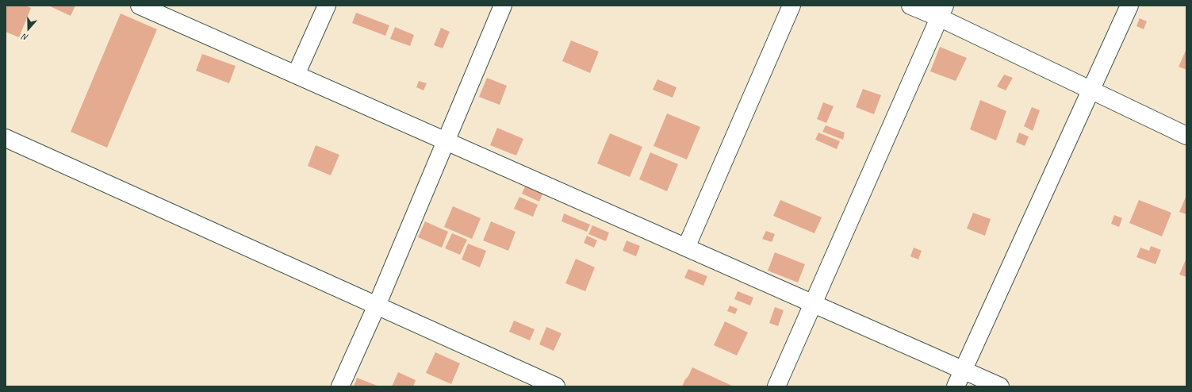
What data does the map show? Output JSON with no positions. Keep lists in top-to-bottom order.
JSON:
{
  "north": "bottom"
}
